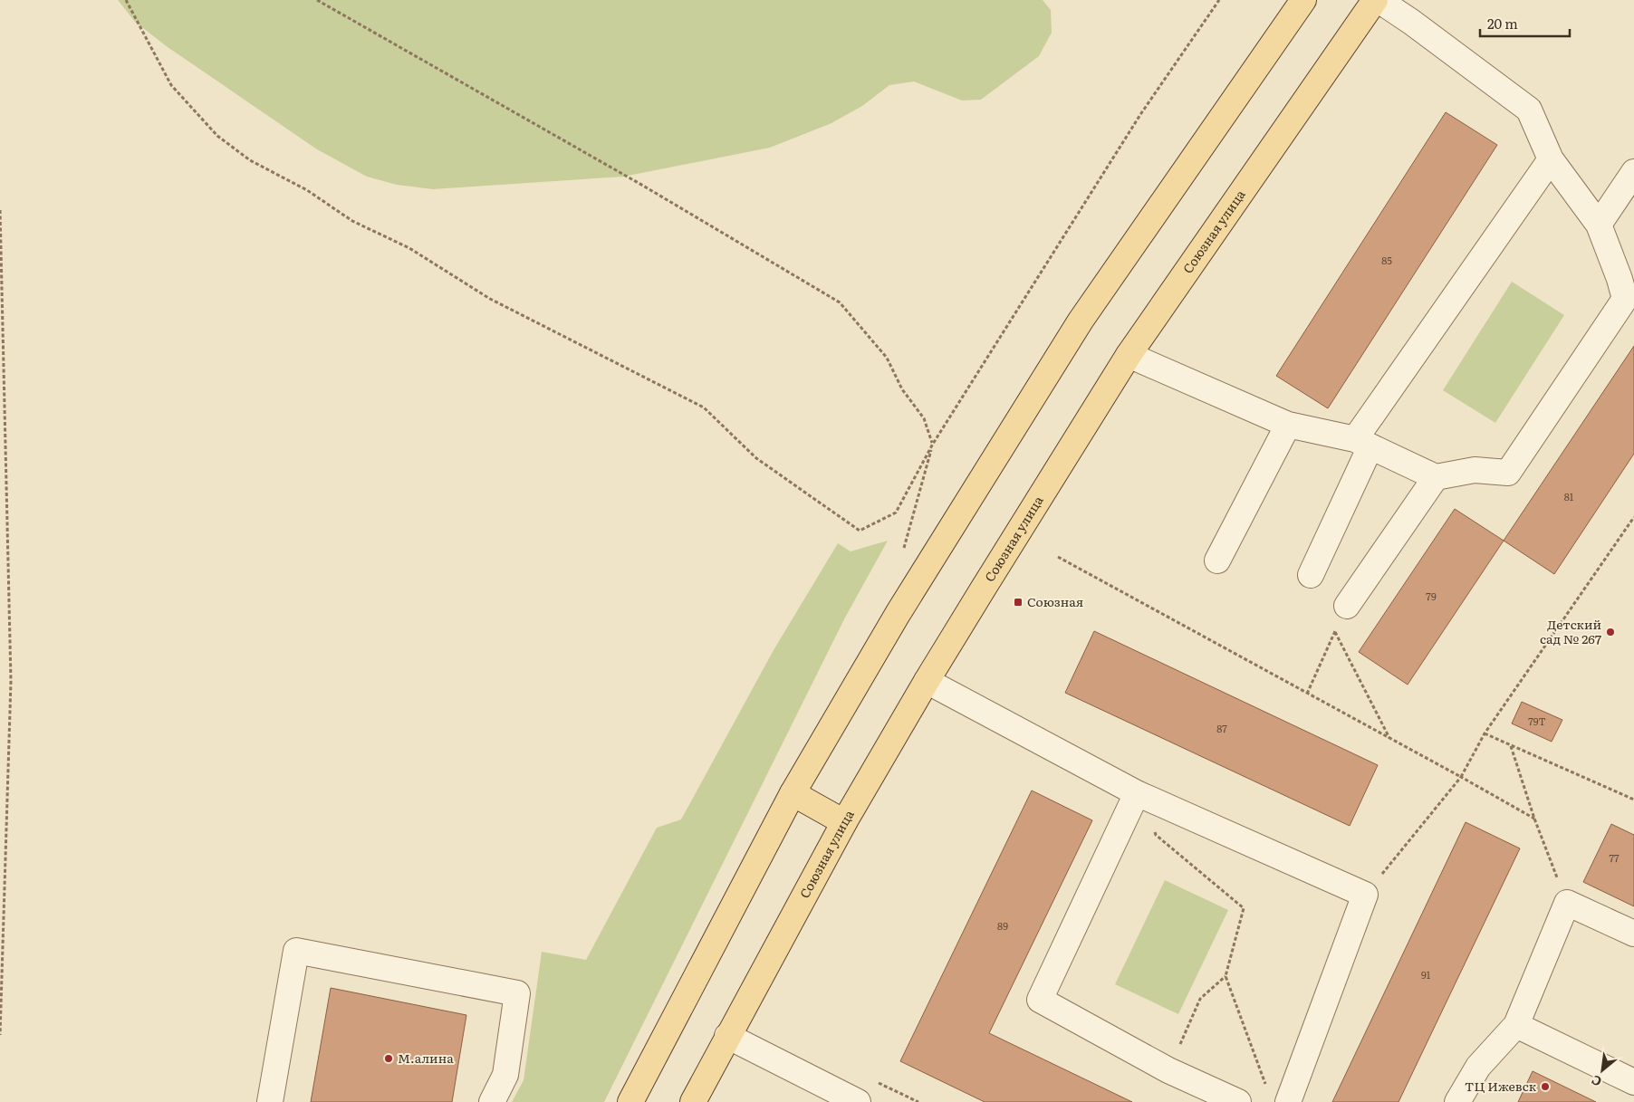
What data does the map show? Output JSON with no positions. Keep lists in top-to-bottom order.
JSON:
{
  "streets": {
    "main road": ["Союзная улица"]
  },
  "places": {
    "transit": ["Союзная"],
    "other": ["Детский сад № 267", "М.алина", "ТЦ Ижевск"]
  },
  "house_numbers": [
    "85",
    "81",
    "79",
    "79Т",
    "87",
    "77",
    "89",
    "91"
  ],
  "scale_bar": "20 m",
  "north": "bottom left"
}
